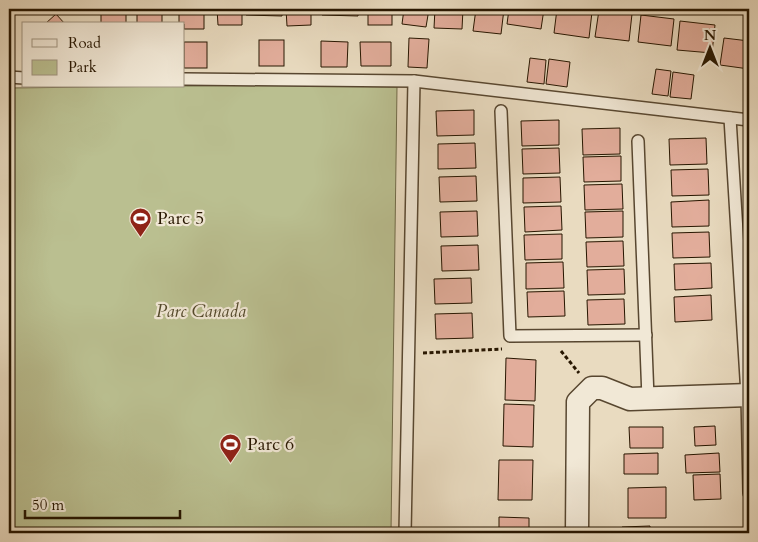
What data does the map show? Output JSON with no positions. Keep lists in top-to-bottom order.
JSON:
{
  "parks": ["Parc Canada"],
  "places": {
    "sports": ["Parc 5", "Parc 6"]
  },
  "legend": ["Road", "Park"],
  "scale_bar": "50 m",
  "north": "top"
}
